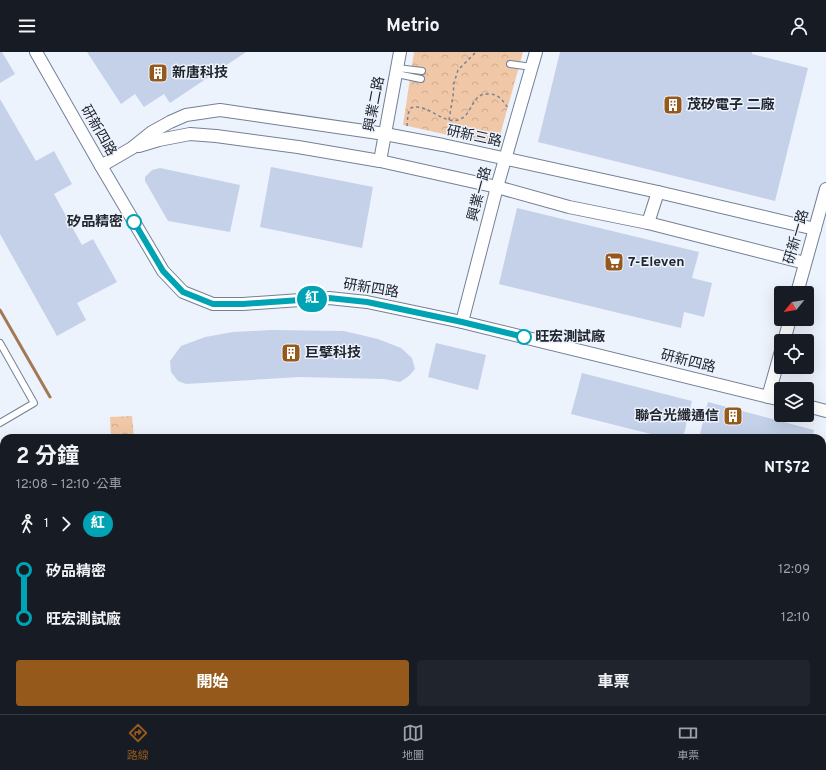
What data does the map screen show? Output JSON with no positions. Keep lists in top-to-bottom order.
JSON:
{
  "streets": {
    "street": [
      "興業二路",
      "研新四路",
      "研新三路",
      "興業一路",
      "研新一路"
    ]
  },
  "crossings": [
    ["興業二路", "研新三路"],
    ["研新四路", "研新三路"],
    ["研新四路", "興業一路"],
    ["研新三路", "興業一路"],
    ["研新三路", "研新一路"]
  ],
  "places": {
    "building": [
      "新唐科技",
      "茂矽電子 二廠",
      "巨擘科技",
      "聯合光纖通信"
    ],
    "other": ["矽品精密", "旺宏測試廠"],
    "supermarket": ["7-Eleven"]
  },
  "lines": ["bus line 紅"],
  "north": "bottom left",
  "page": {
    "header": "Metrio",
    "on_map": "紅",
    "heading": ["2 分鐘", "12:08 – 12:10 · 公車", "NT$72"],
    "legs": ["1", "紅"],
    "list": [
      {
        "name": "矽品精密",
        "value": "12:09"
      },
      {
        "name": "旺宏測試廠",
        "value": "12:10"
      }
    ],
    "buttons": ["開始", "車票"],
    "tabs": ["路線", "地圖", "車票"]
  }
}
